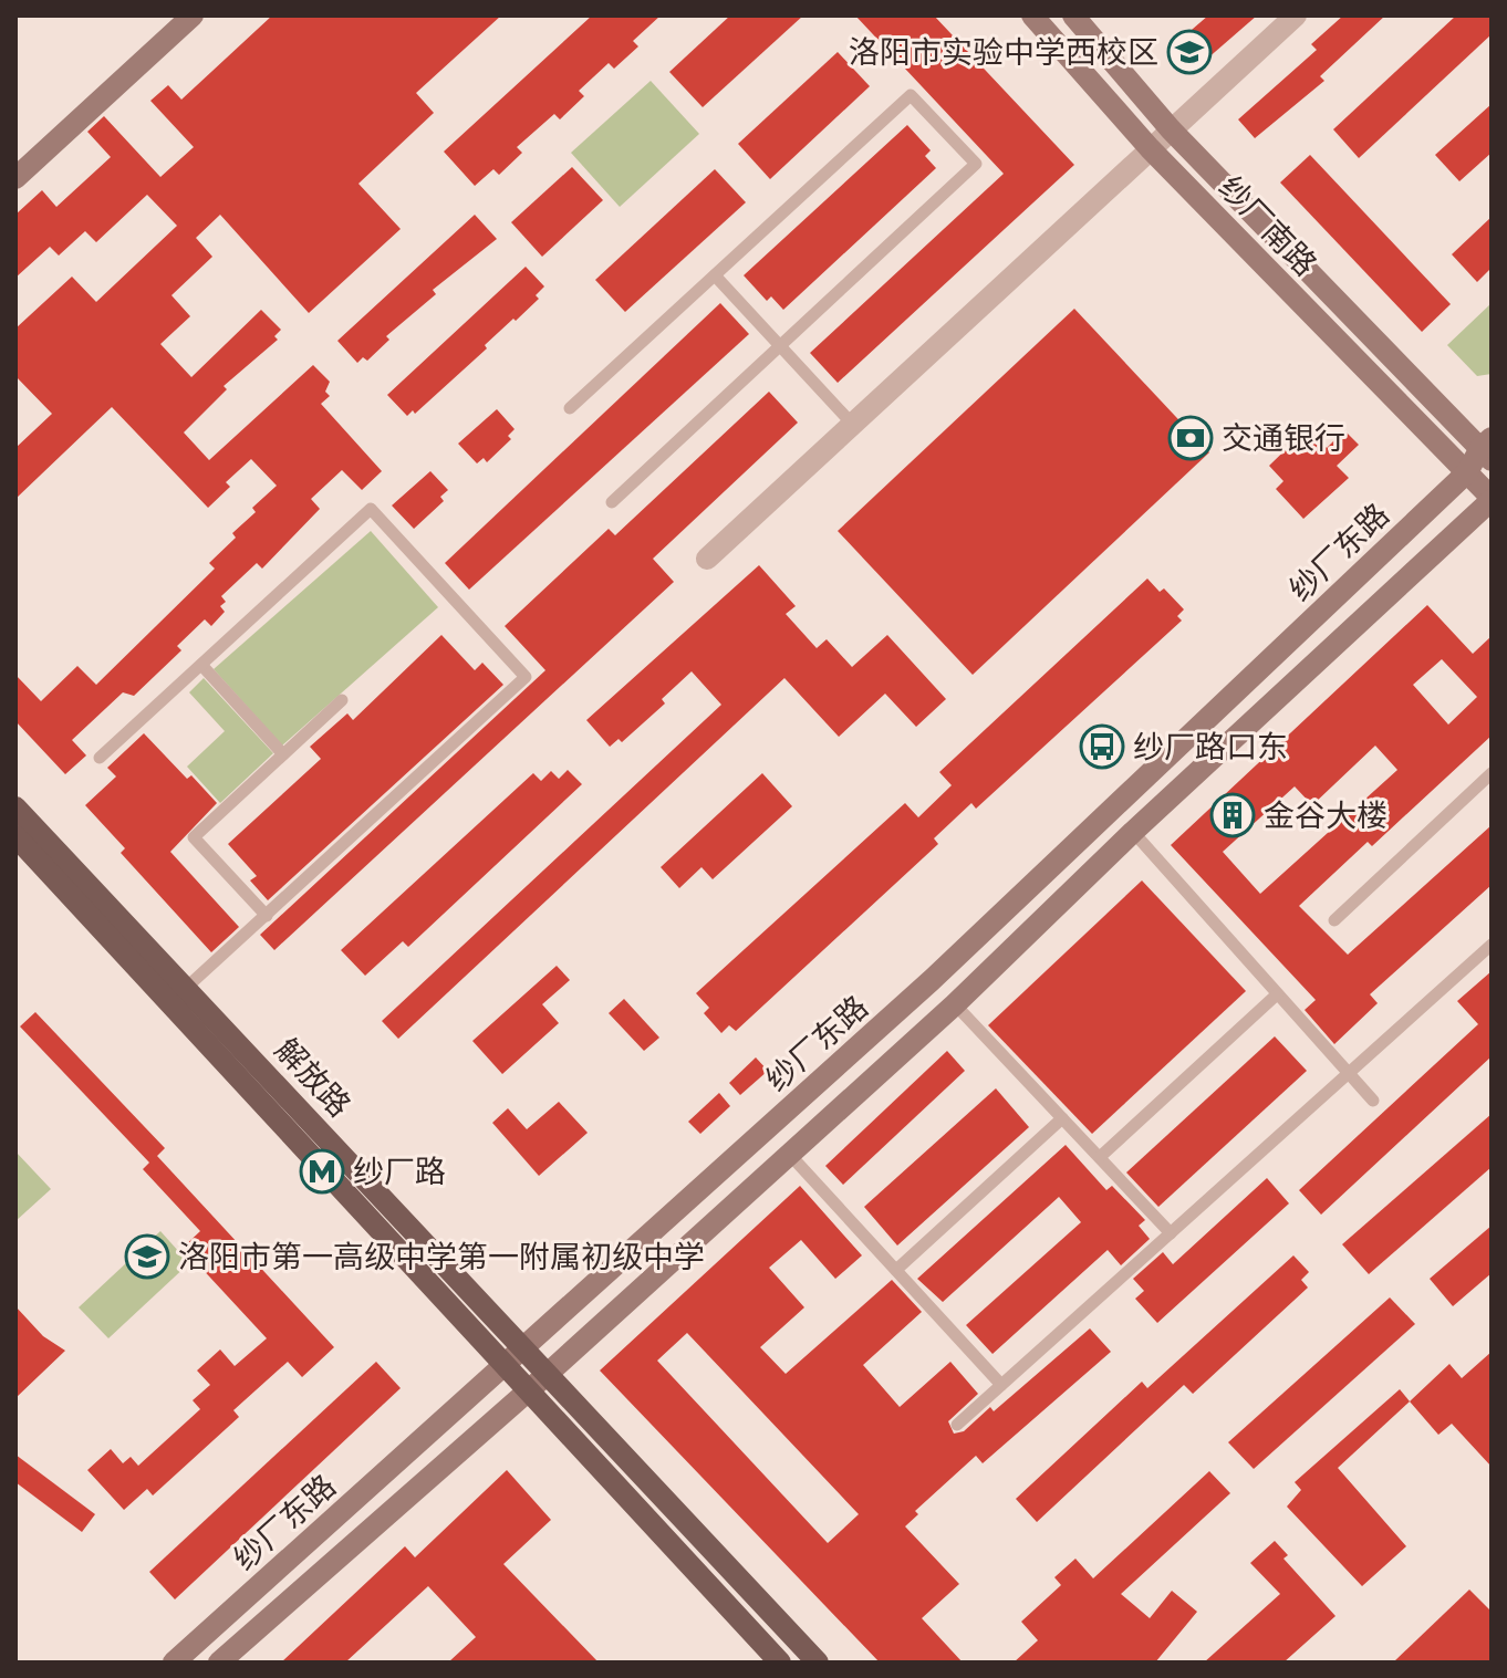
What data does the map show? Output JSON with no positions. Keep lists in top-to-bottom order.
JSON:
{
  "streets": {
    "main road": ["纱厂南路", "纱厂东路", "解放路"]
  },
  "crossings": [
    ["纱厂南路", "纱厂东路"],
    ["纱厂东路", "解放路"]
  ],
  "places": {
    "school or university": ["洛阳市实验中学西校区", "洛阳市第一高级中学第一附属初级中学"],
    "bank": ["交通银行"],
    "bus stop": ["纱厂路口东"],
    "building": ["金谷大楼"],
    "metro station": ["纱厂路"]
  }
}
